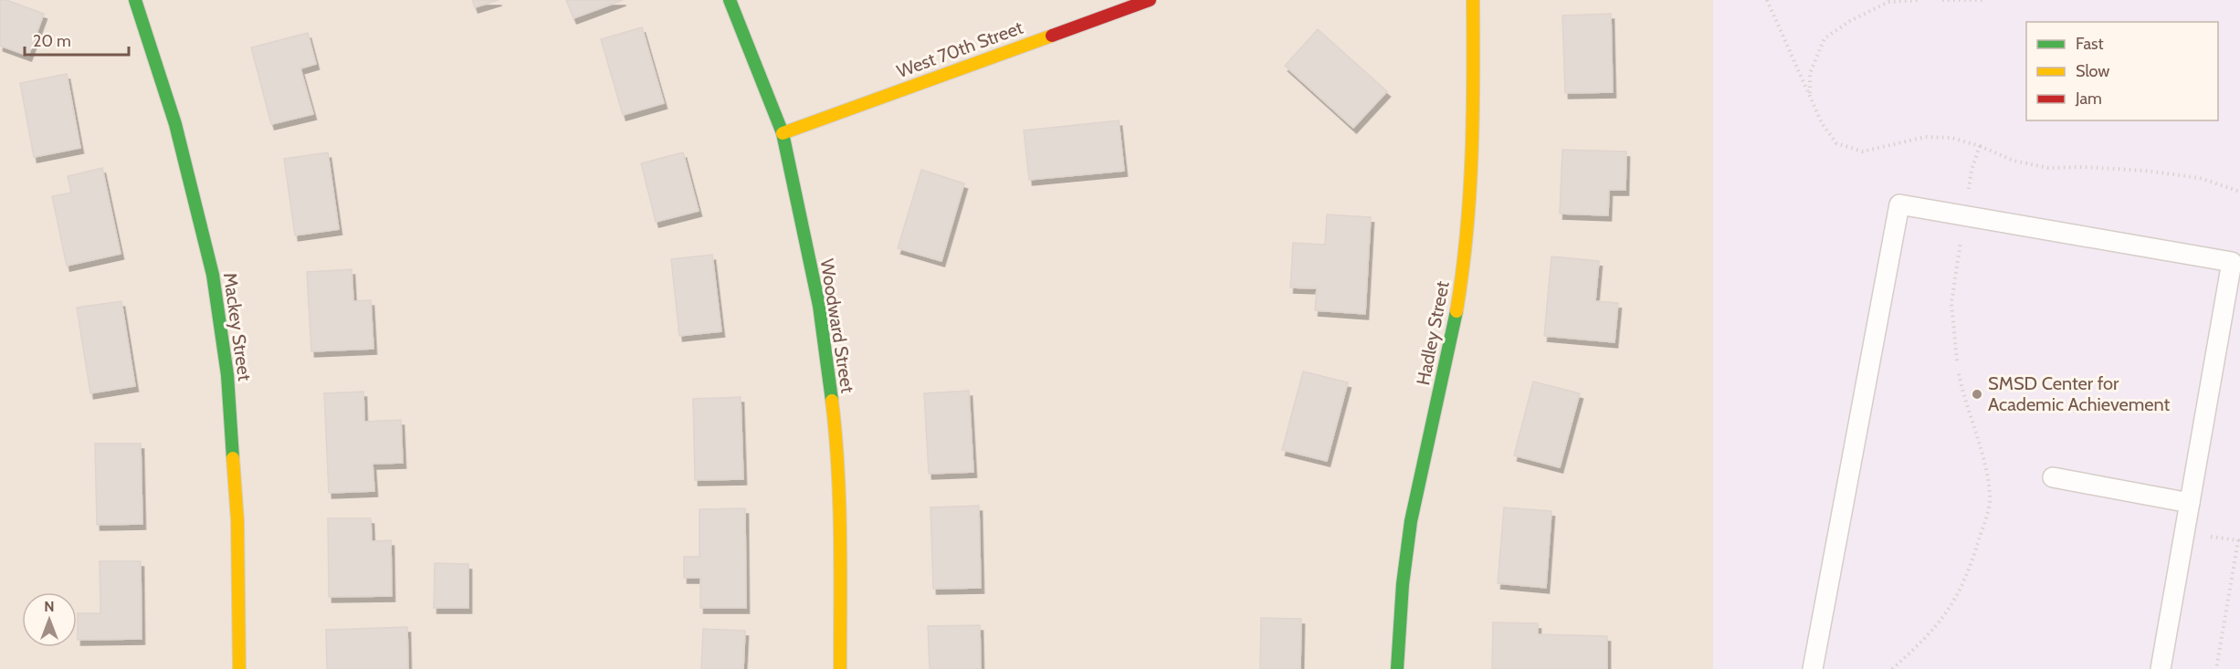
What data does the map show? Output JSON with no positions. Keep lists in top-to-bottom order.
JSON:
{
  "streets": {
    "street": [
      "West 70th Street",
      "Woodward Street",
      "Mackey Street",
      "Hadley Street"
    ]
  },
  "crossings": [
    ["West 70th Street", "Woodward Street"]
  ],
  "places": ["SMSD Center for Academic Achievement"],
  "legend": ["Fast", "Slow", "Jam"],
  "scale_bar": "20 m",
  "north": "top"
}
